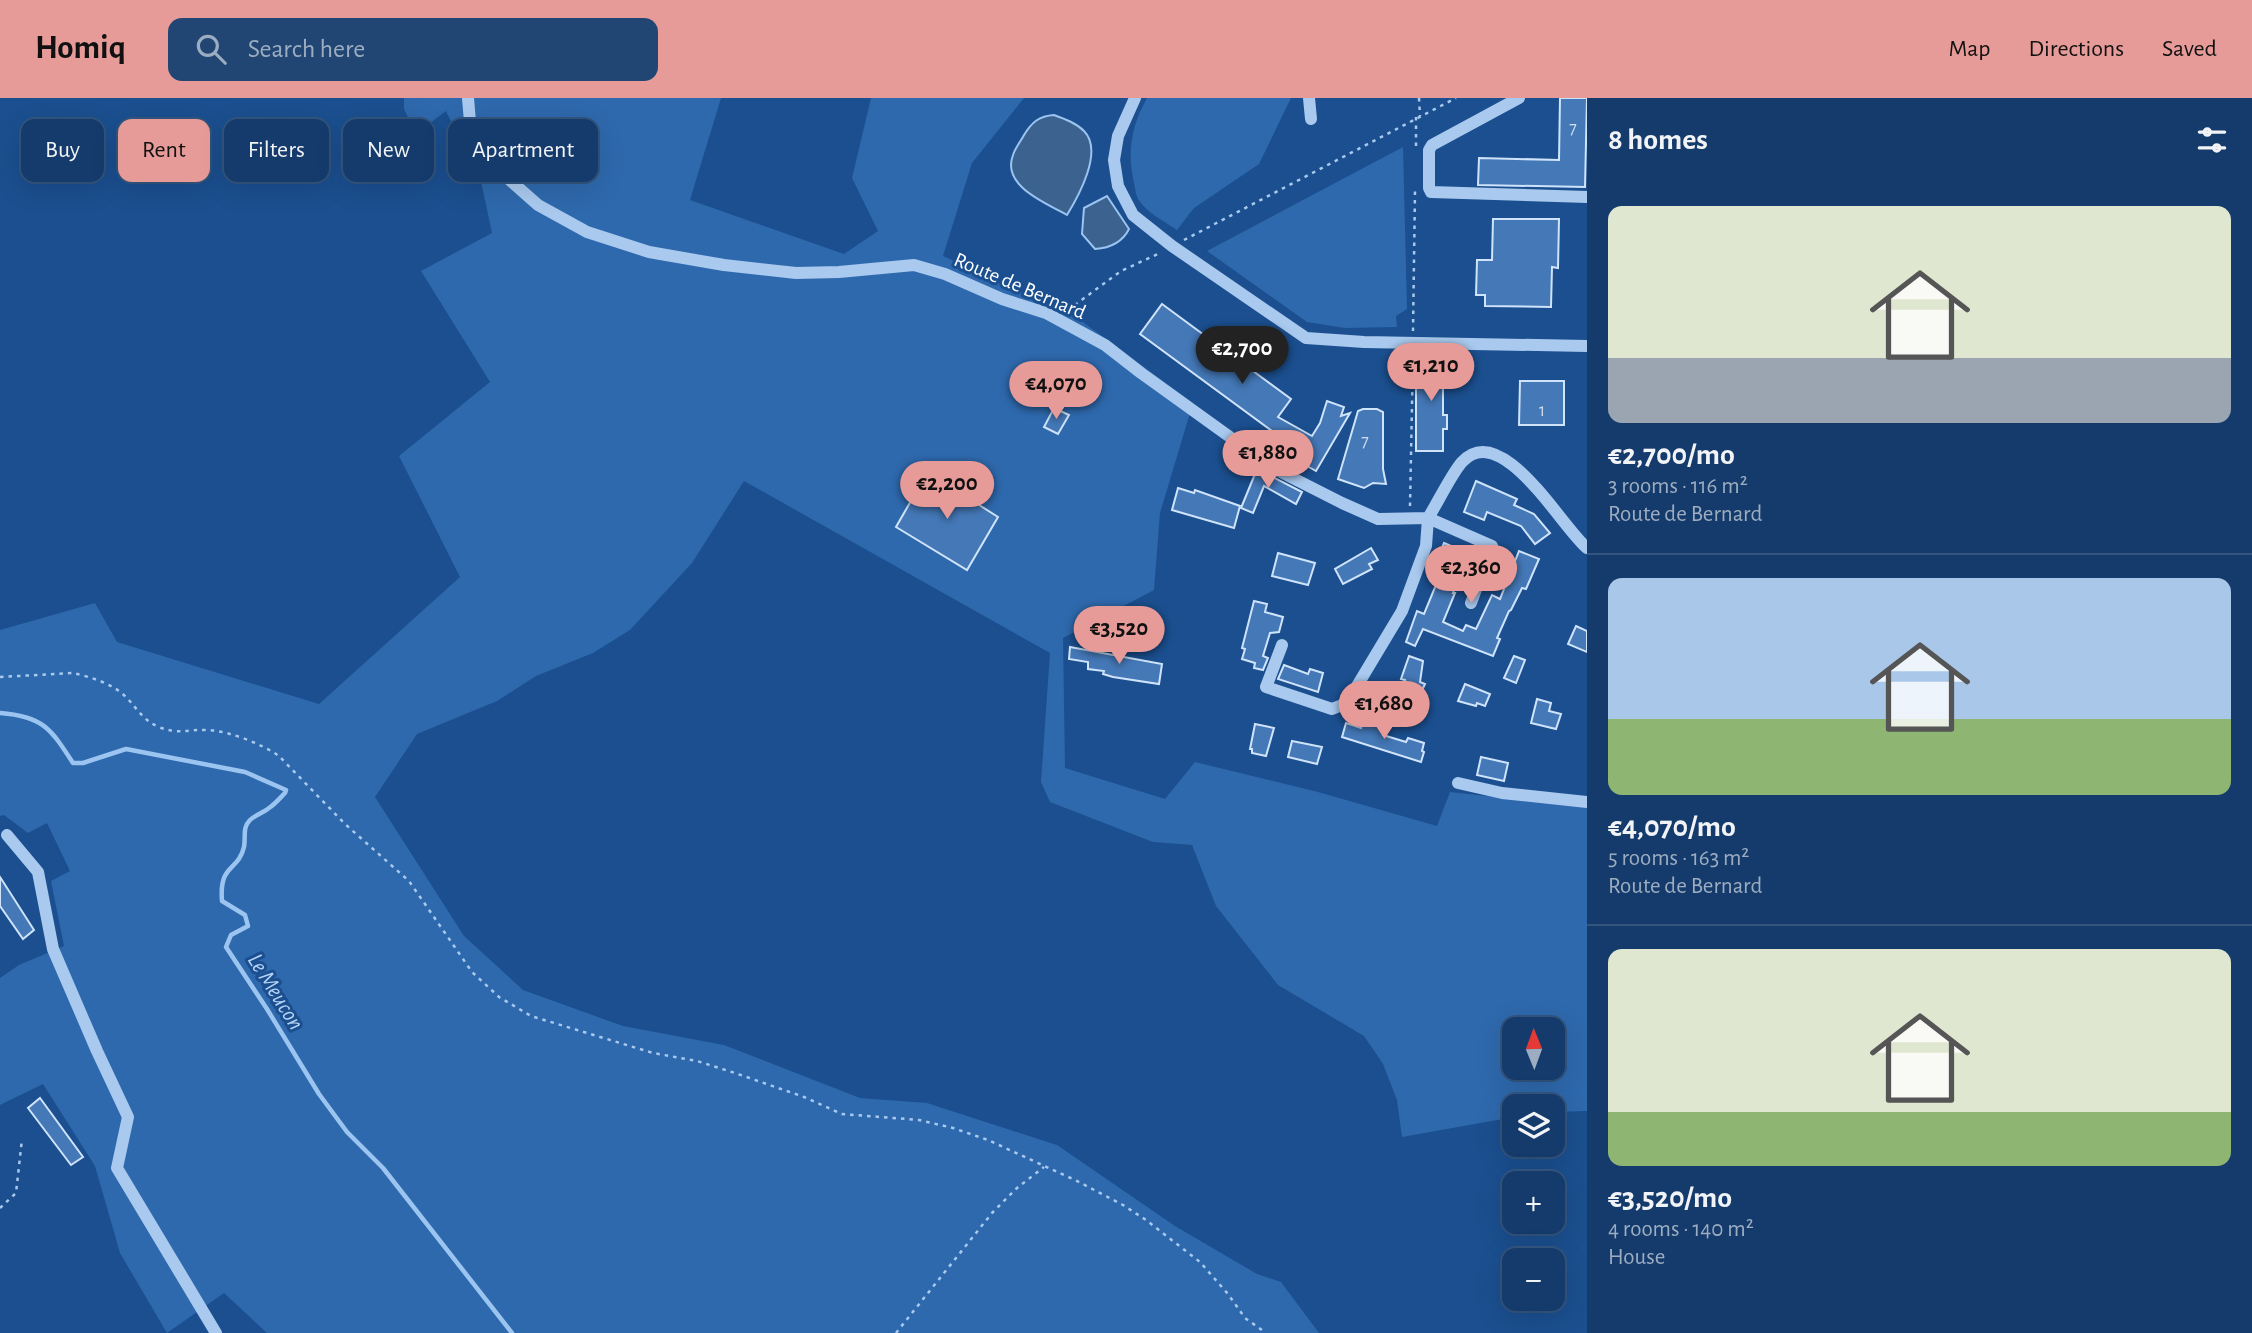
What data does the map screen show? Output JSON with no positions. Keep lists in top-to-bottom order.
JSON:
{
  "streets": {
    "street": ["Route de Bernard"]
  },
  "water": ["Le Meucon"],
  "house_numbers": ["7", "1", "7"],
  "north": "top",
  "page": {
    "header": "Homiq",
    "search": "Search here",
    "nav": ["Map", "Directions", "Saved"],
    "heading": "8 homes",
    "chip": [
      "Buy",
      "Rent",
      "Filters",
      "New",
      "Apartment"
    ],
    "list": [
      {
        "name": "€2,700/mo",
        "note": "3 rooms · 116 m² · Route de Bernard"
      },
      {
        "name": "€4,070/mo",
        "note": "5 rooms · 163 m² · Route de Bernard"
      },
      {
        "name": "€3,520/mo",
        "note": "4 rooms · 140 m² · House"
      }
    ],
    "price": [
      "€2,700",
      "€1,210",
      "€4,070",
      "€1,880",
      "€2,200",
      "€2,360",
      "€3,520",
      "€1,680"
    ],
    "map_buttons": ["+", "−"]
  }
}
